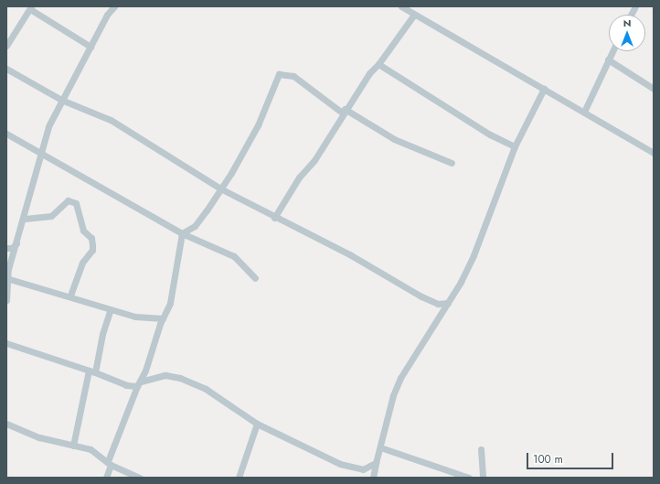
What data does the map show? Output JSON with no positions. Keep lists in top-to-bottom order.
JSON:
{
  "scale_bar": "100 m",
  "north": "top"
}
